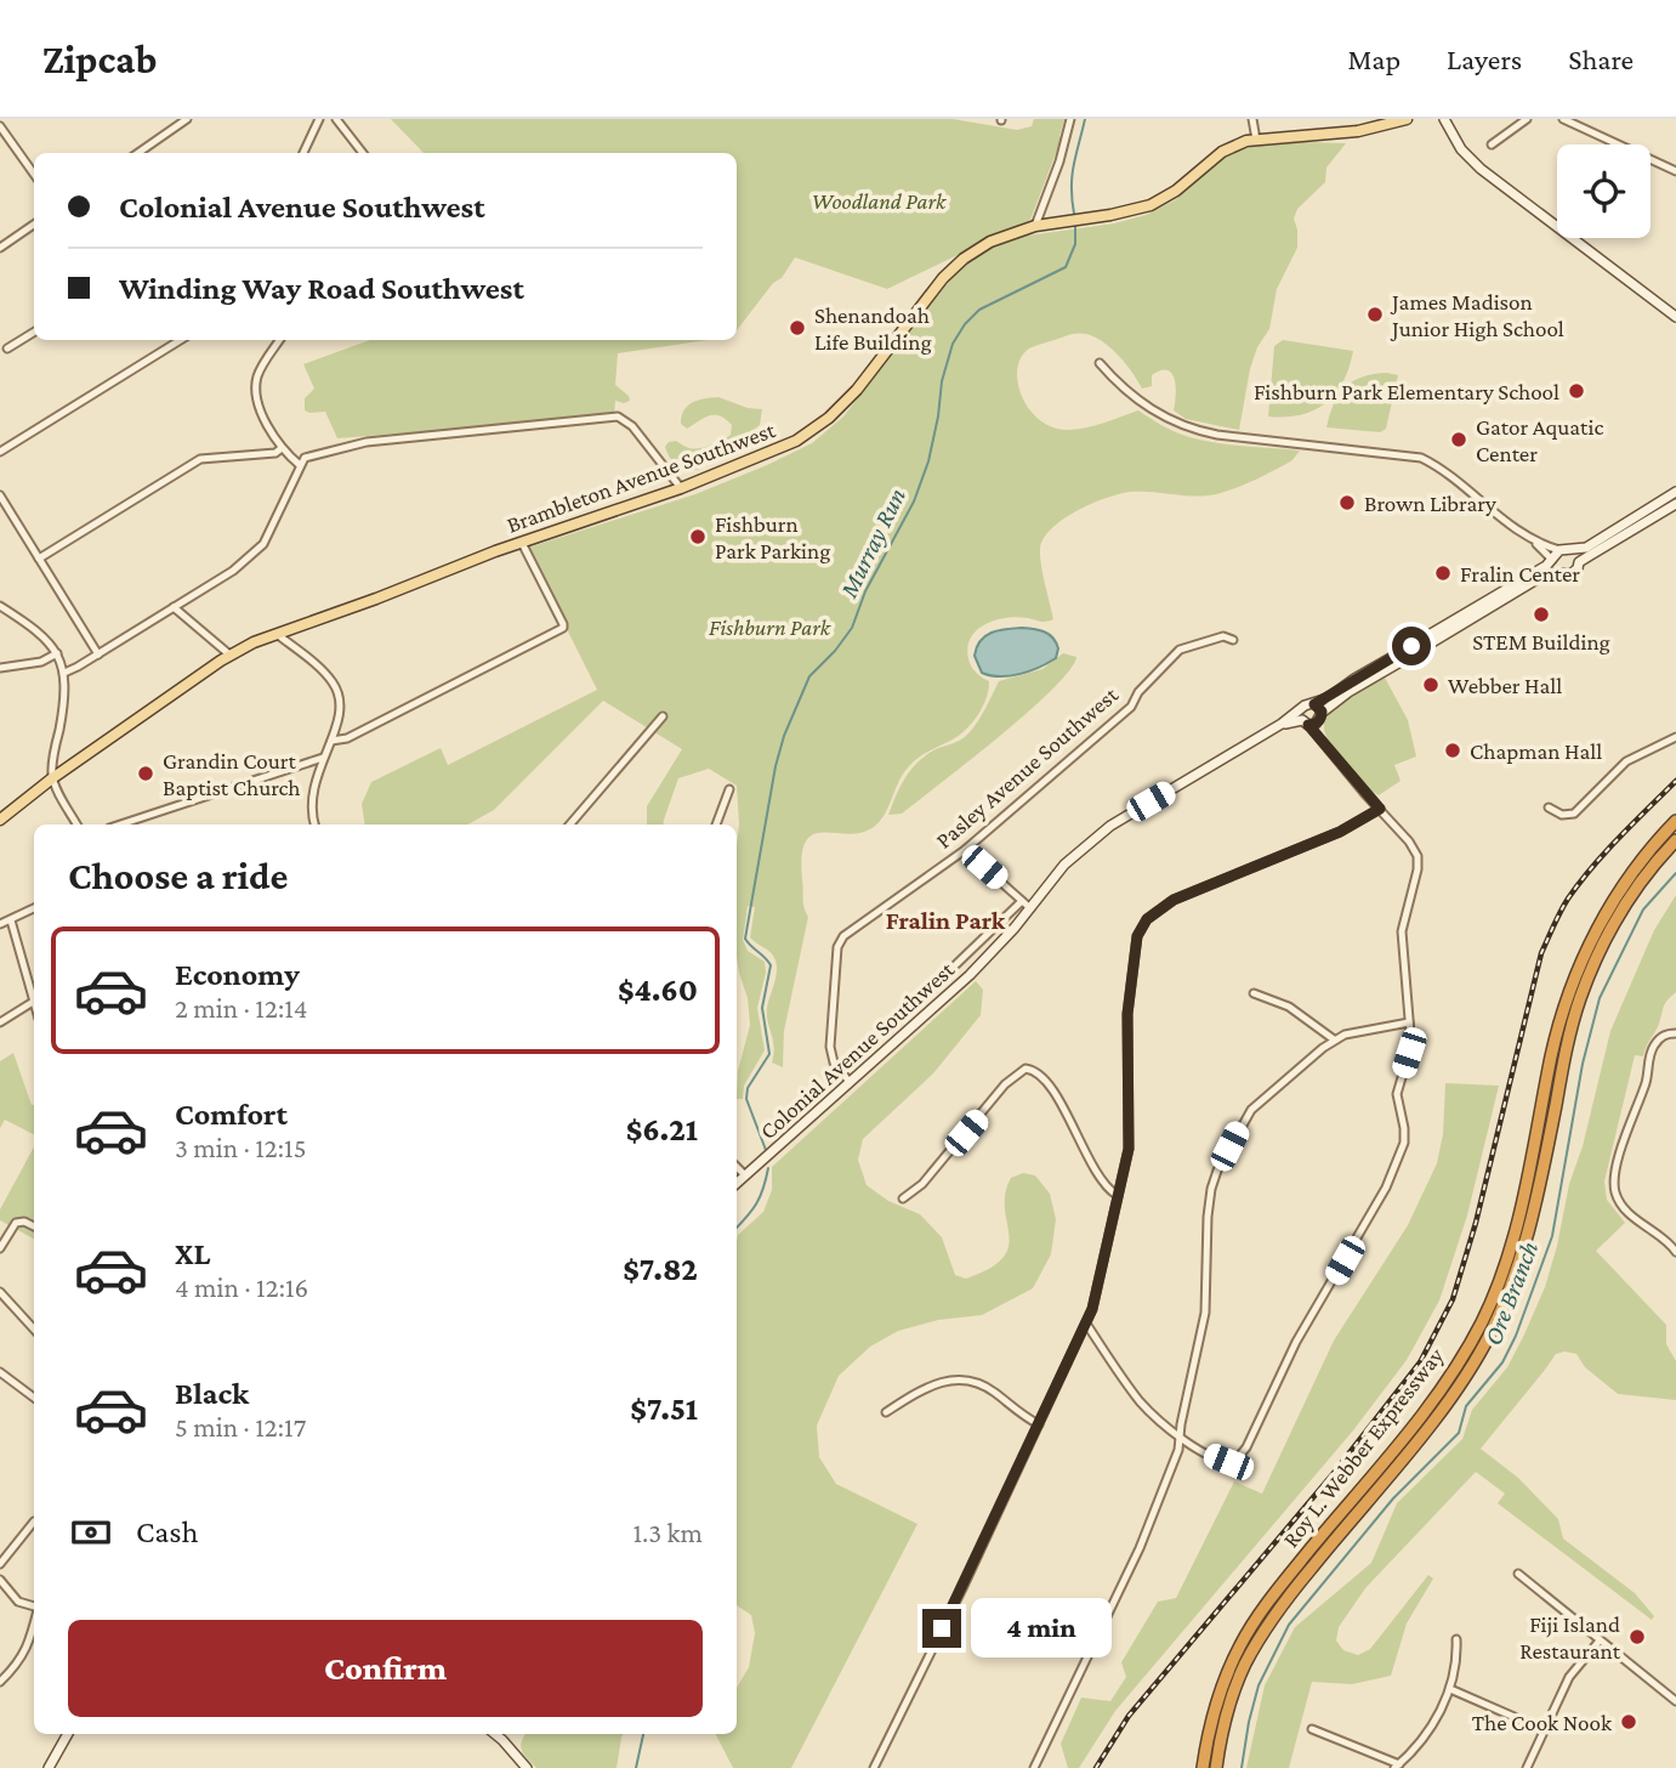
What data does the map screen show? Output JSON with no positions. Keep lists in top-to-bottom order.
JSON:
{
  "streets": {
    "highway": ["Roy L. Webber Expressway"],
    "main road": ["Brambleton Avenue Southwest", "Colonial Avenue Southwest"],
    "street": ["Pasley Avenue Southwest"]
  },
  "districts": ["Fralin Park"],
  "water": ["Murray Run", "Ore Branch"],
  "parks": ["Woodland Park", "Fishburn Park"],
  "places": [
    "James Madison Junior High School",
    "Shenandoah Life Building",
    "Fishburn Park Elementary School",
    "Gator Aquatic Center",
    "Brown Library",
    "Fishburn Park Parking",
    "Fralin Center",
    "STEM Building",
    "Webber Hall",
    "Chapman Hall",
    "Grandin Court Baptist Church",
    "Fiji Island Restaurant",
    "The Cook Nook"
  ],
  "page": {
    "header": "Zipcab",
    "nav": ["Map", "Layers", "Share"],
    "banner": ["Colonial Avenue Southwest", "Winding Way Road Southwest"],
    "heading": "Choose a ride",
    "list": [
      {
        "name": "Economy",
        "note": "2 min · 12:14",
        "value": "$4.60"
      },
      {
        "name": "Comfort",
        "note": "3 min · 12:15",
        "value": "$6.21"
      },
      {
        "name": "XL",
        "note": "4 min · 12:16",
        "value": "$7.82"
      },
      {
        "name": "Black",
        "note": "5 min · 12:17",
        "value": "$7.51"
      }
    ],
    "pay": ["Cash", "1.3 km"],
    "bubble": "4 min",
    "buttons": "Confirm"
  }
}
